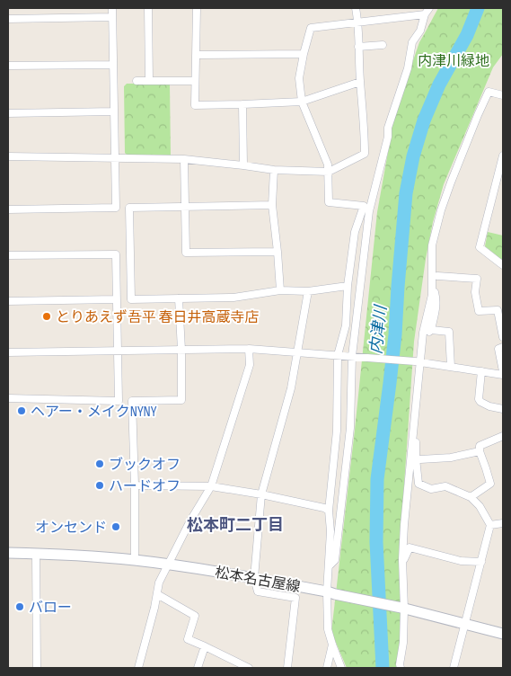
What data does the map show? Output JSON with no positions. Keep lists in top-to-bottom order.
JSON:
{
  "streets": {
    "main road": ["松本名古屋線"]
  },
  "districts": ["松本町二丁目"],
  "water": ["内津川"],
  "parks": ["内津川緑地"],
  "places": [
    "とりあえず吾平 春日井高蔵寺店",
    "ヘアー・メイクNYNY",
    "ブックオフ",
    "ハードオフ",
    "オンセンド",
    "バロー"
  ]
}
